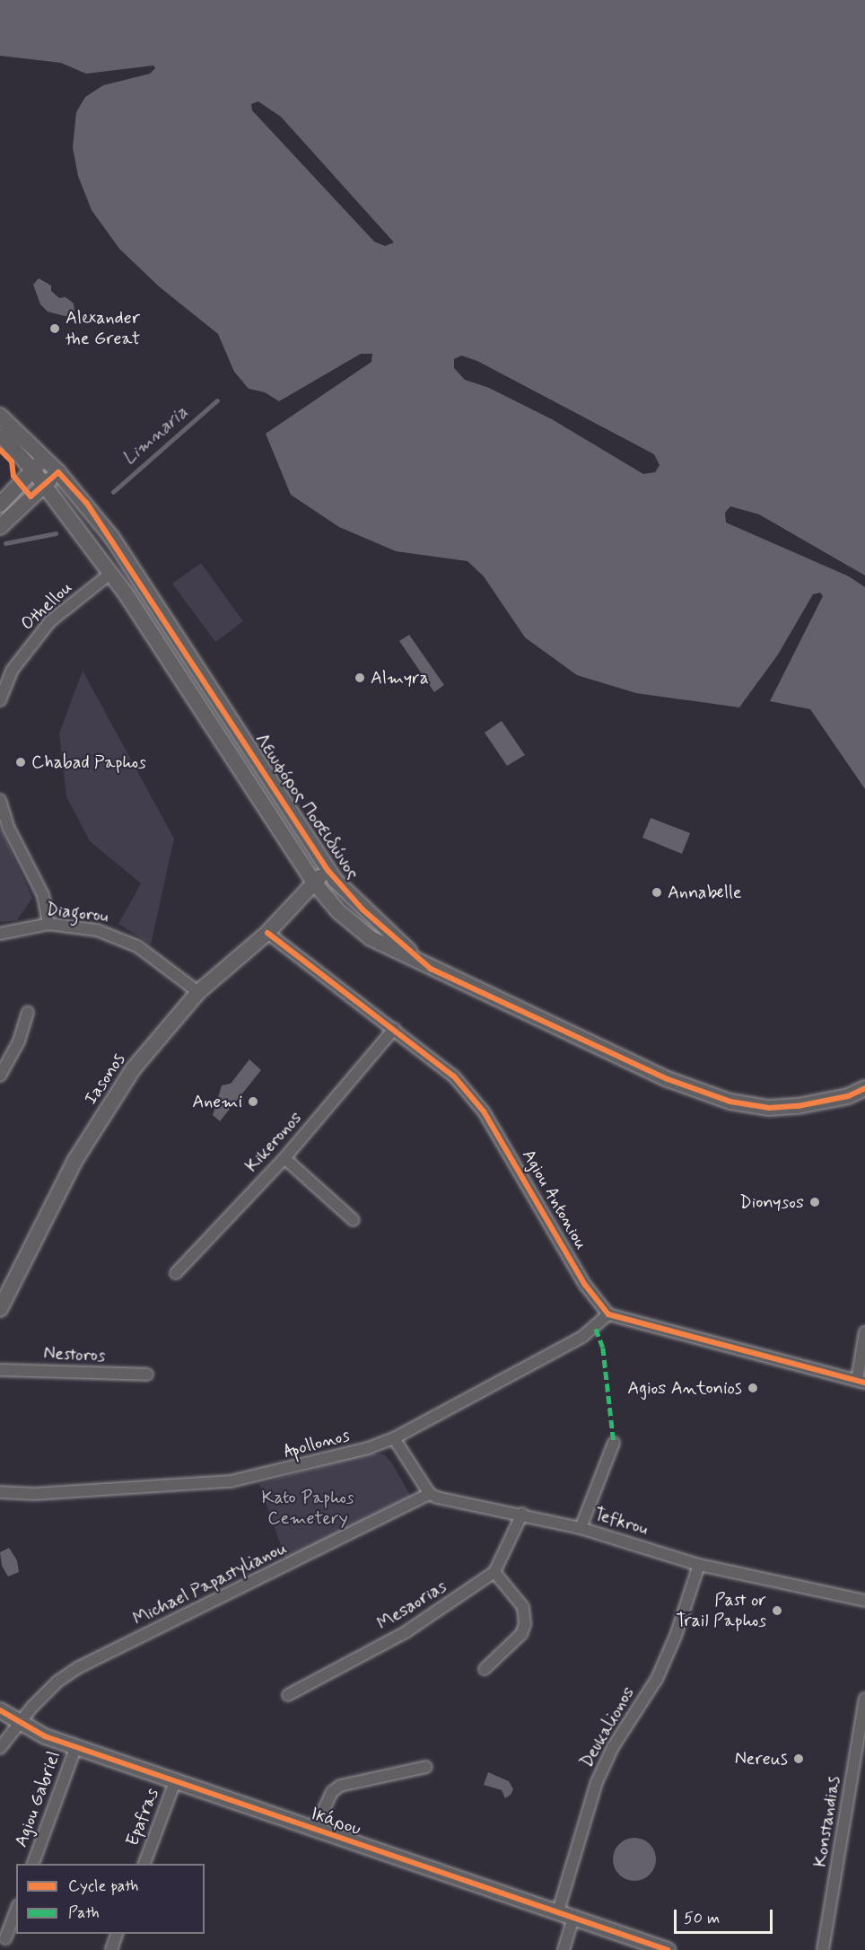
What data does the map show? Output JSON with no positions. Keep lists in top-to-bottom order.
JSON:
{
  "streets": {
    "main road": ["Λεωφόρος Ποσειδώνος", "Iasonos", "Ικάρου"],
    "street": [
      "Othellou",
      "Diagorou",
      "Kikeronos",
      "Agiou Antoniou",
      "Nestoros",
      "Apollonos",
      "Tefkrou",
      "Michael Papastylianou",
      "Mesaorias",
      "Deukalionos",
      "Agiou Gabriel",
      "Epafras",
      "Konstandias"
    ]
  },
  "crossings": [
    ["Othellou", "Λεωφόρος Ποσειδώνος"],
    ["Λεωφόρος Ποσειδώνος", "Iasonos"],
    ["Diagorou", "Iasonos"],
    ["Iasonos", "Agiou Antoniou"],
    ["Kikeronos", "Agiou Antoniou"],
    ["Agiou Antoniou", "Apollonos"],
    ["Tefkrou", "Michael Papastylianou"],
    ["Tefkrou", "Deukalionos"],
    ["Michael Papastylianou", "Ικάρου"],
    ["Deukalionos", "Ικάρου"],
    ["Agiou Gabriel", "Ικάρου"],
    ["Epafras", "Ικάρου"]
  ],
  "water": ["Limnaria"],
  "parks": ["Kato Paphos Cemetery"],
  "places": [
    "Alexander the Great",
    "Almyra",
    "Chabad Paphos",
    "Annabelle",
    "Anemi",
    "Dionysos",
    "Agios Antonios",
    "Past or Trail Paphos",
    "Nereus"
  ],
  "legend": ["Cycle path", "Path"],
  "scale_bar": "50 m"
}
